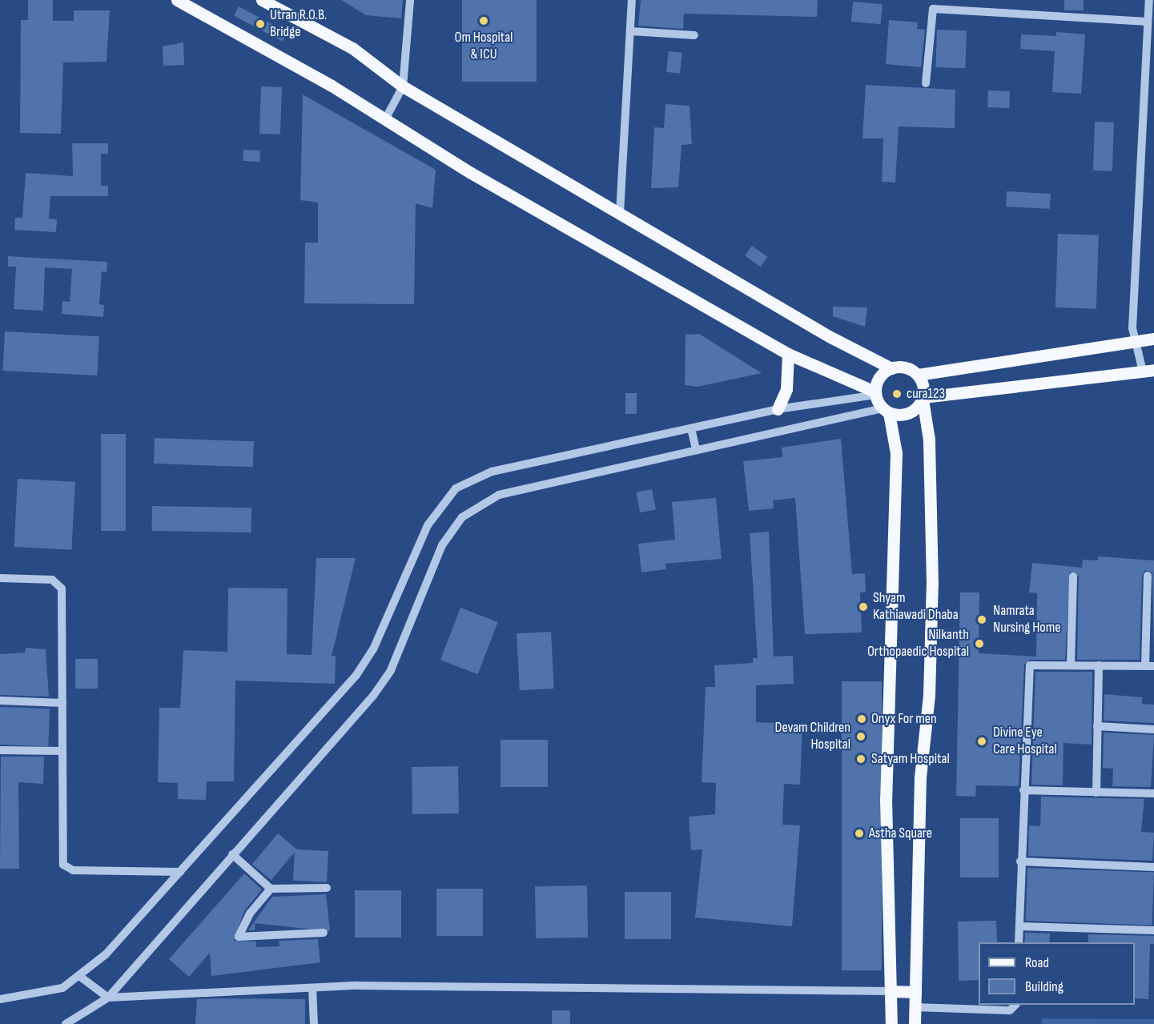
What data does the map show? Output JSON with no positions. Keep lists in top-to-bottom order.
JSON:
{
  "places": [
    "Om Hospital & ICU",
    "Utran R.O.B. Bridge",
    "cura123",
    "Shyam Kathiawadi Dhaba",
    "Namrata Nursing Home",
    "Nilkanth Orthopaedic Hospital",
    "Onyx For men",
    "Devam Children Hospital",
    "Divine Eye Care Hospital",
    "Satyam Hospital",
    "Astha Square"
  ],
  "legend": ["Road", "Building"]
}
